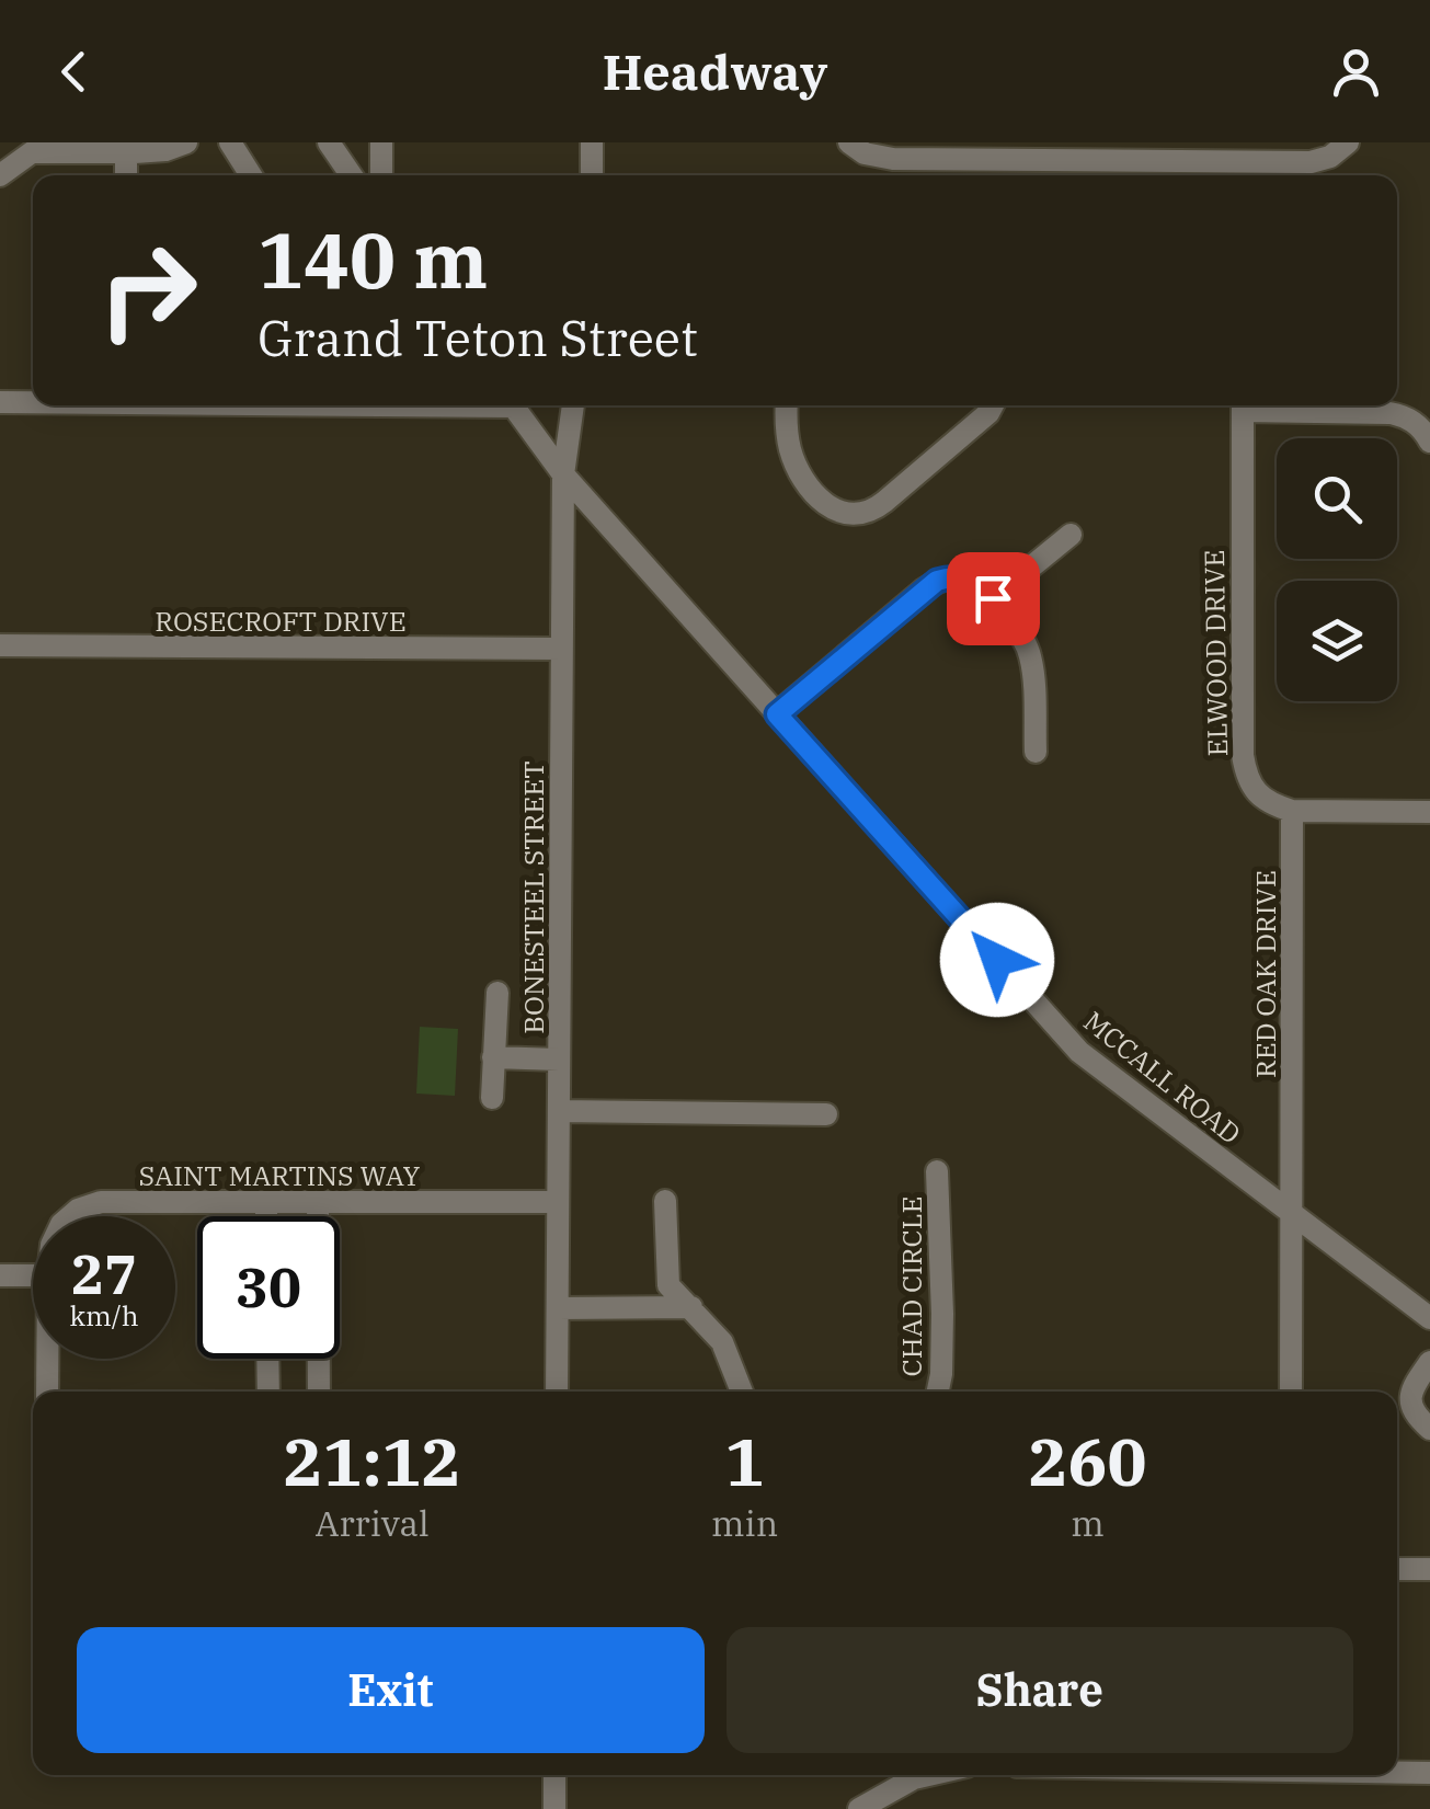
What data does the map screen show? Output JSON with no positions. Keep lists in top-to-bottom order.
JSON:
{
  "streets": {
    "street": [
      "ROSECROFT DRIVE",
      "ELWOOD DRIVE",
      "BONESTEEL STREET",
      "RED OAK DRIVE",
      "MCCALL ROAD",
      "SAINT MARTINS WAY",
      "CHAD CIRCLE"
    ]
  },
  "crossings": [
    ["ROSECROFT DRIVE", "BONESTEEL STREET"],
    ["ELWOOD DRIVE", "RED OAK DRIVE"],
    ["BONESTEEL STREET", "MCCALL ROAD"],
    ["BONESTEEL STREET", "SAINT MARTINS WAY"],
    ["RED OAK DRIVE", "MCCALL ROAD"]
  ],
  "page": {
    "header": "Headway",
    "turn": ["140 m", "Grand Teton Street"],
    "speed": "27 km/h",
    "limit": "30",
    "eta": [
      "21:12",
      "Arrival",
      "1",
      "min",
      "260",
      "m"
    ],
    "buttons": ["Exit", "Share"]
  }
}
